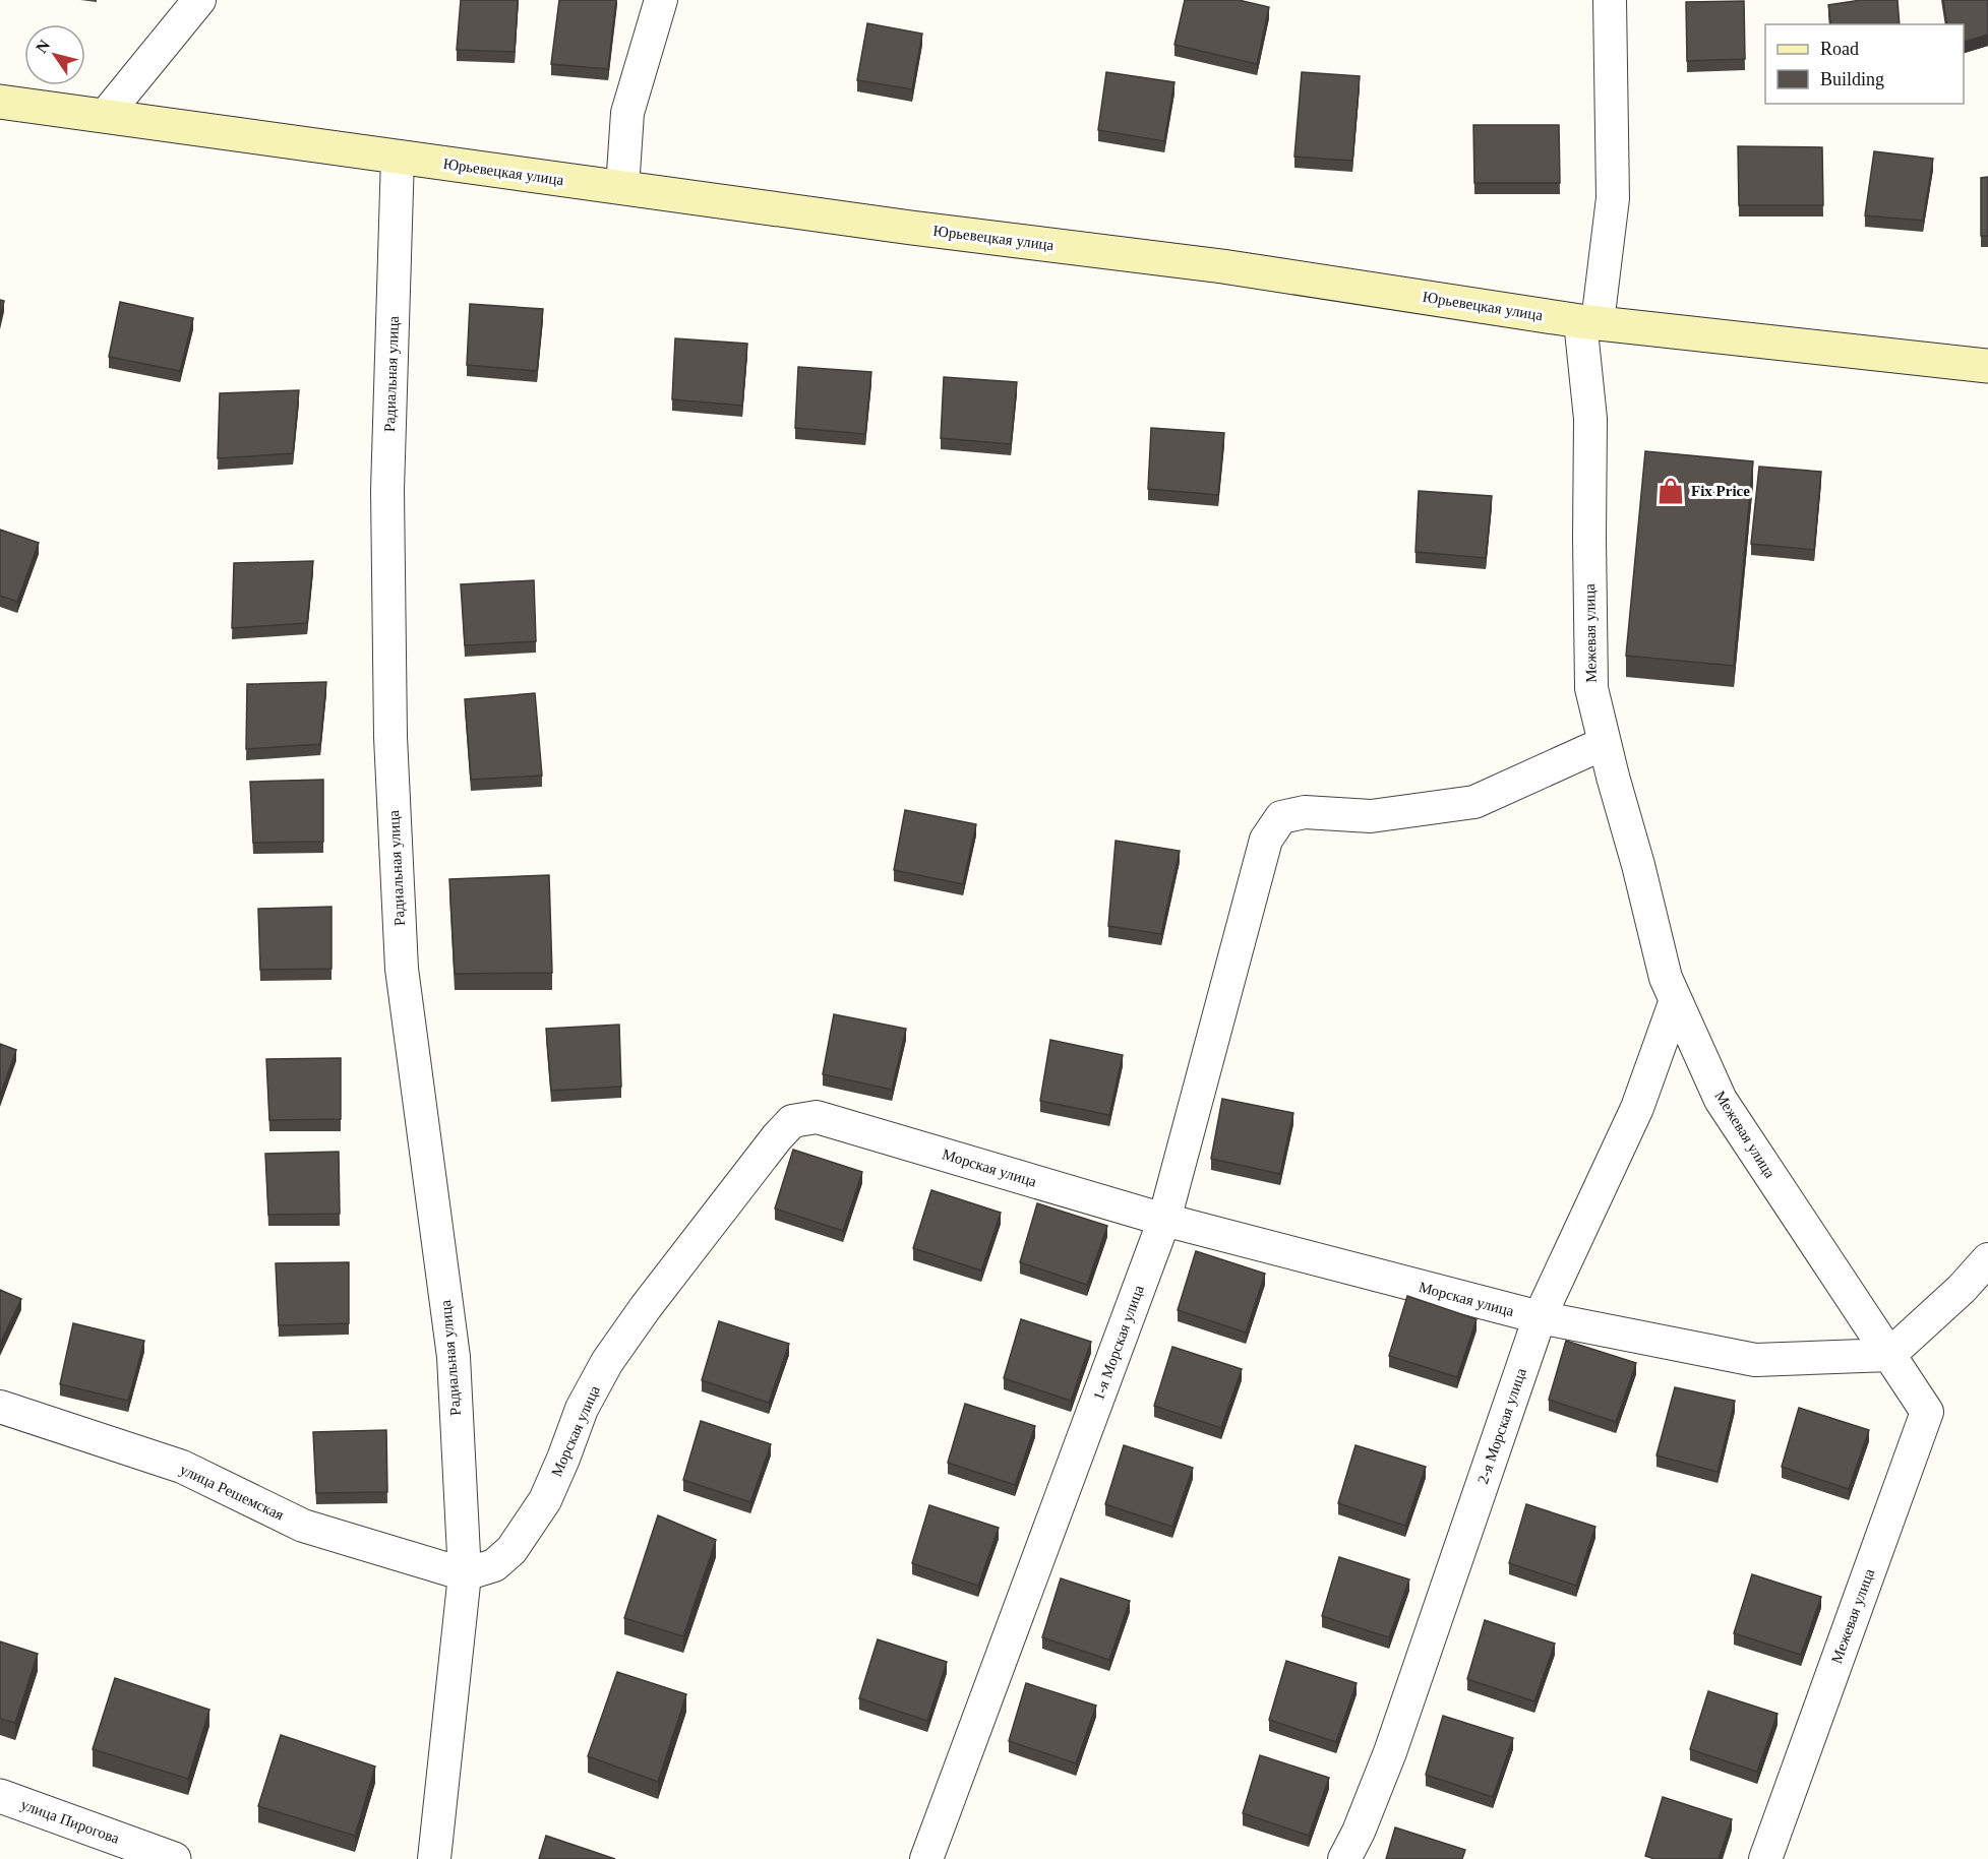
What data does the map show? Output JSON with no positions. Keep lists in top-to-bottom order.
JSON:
{
  "streets": {
    "main road": ["Юрьевецкая улица"],
    "street": [
      "Радиальная улица",
      "Межевая улица",
      "Морская улица",
      "1-я Морская улица",
      "2-я Морская улица",
      "улица Решемская",
      "улица Пирогова"
    ]
  },
  "crossings": [
    ["Юрьевецкая улица", "Радиальная улица"],
    ["Юрьевецкая улица", "Межевая улица"],
    ["Радиальная улица", "Морская улица"],
    ["Радиальная улица", "улица Решемская"],
    ["Межевая улица", "Морская улица"],
    ["Межевая улица", "1-я Морская улица"],
    ["Межевая улица", "2-я Морская улица"],
    ["Морская улица", "1-я Морская улица"],
    ["Морская улица", "2-я Морская улица"],
    ["Морская улица", "улица Решемская"]
  ],
  "places": {
    "shop": ["Fix Price"]
  },
  "legend": ["Road", "Building"],
  "north": "top left"
}
